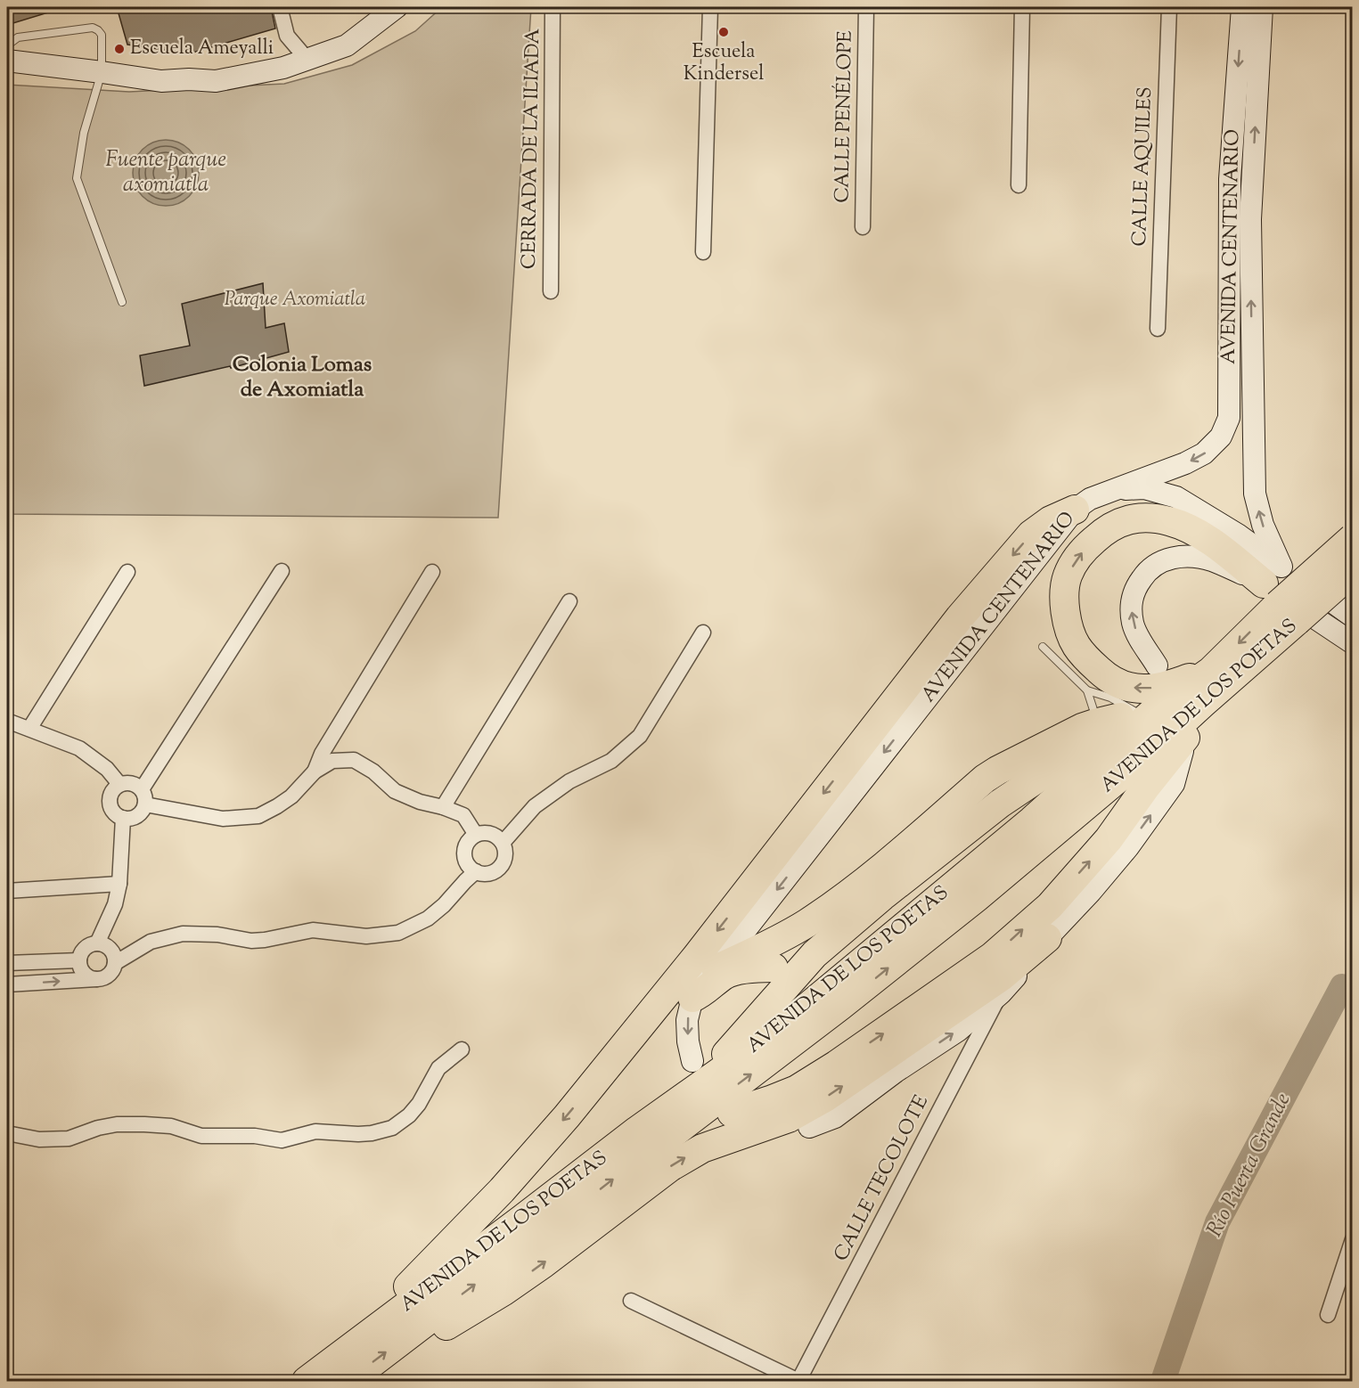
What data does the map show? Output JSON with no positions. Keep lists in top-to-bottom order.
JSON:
{
  "streets": {
    "highway": ["AVENIDA DE LOS POETAS"],
    "main road": ["AVENIDA CENTENARIO"],
    "street": [
      "CALLE PENÉLOPE",
      "CERRADA DE LA ILIADA",
      "CALLE AQUILES",
      "CALLE TECOLOTE"
    ]
  },
  "crossings": [
    ["AVENIDA CENTENARIO", "AVENIDA DE LOS POETAS"]
  ],
  "districts": ["Colonia Lomas de Axomiatla"],
  "water": ["Fuente parque axomiatla", "Río Puerta Grande"],
  "parks": ["Parque Axomiatla"],
  "places": ["Escuela Kindersel", "Escuela Ameyalli"]
}
